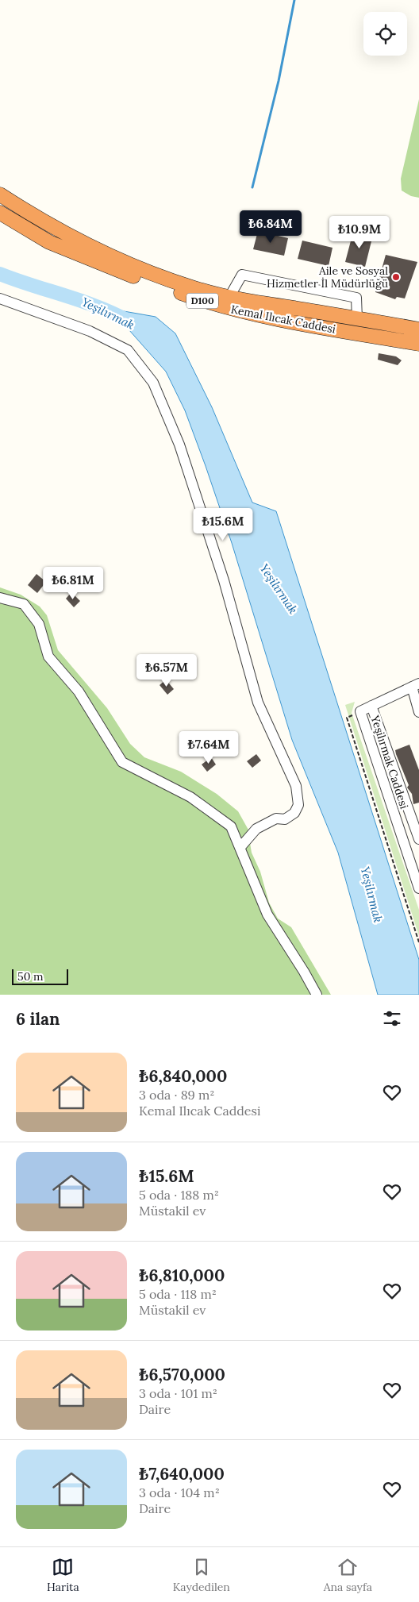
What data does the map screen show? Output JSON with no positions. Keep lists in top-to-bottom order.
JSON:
{
  "streets": {
    "highway": ["D100", "Kemal Ilıcak Caddesi"],
    "street": ["Yeşilırmak Caddesi"]
  },
  "water": ["Yeşilırmak"],
  "places": ["Aile ve Sosyal Hizmetler İl Müdürlüğü"],
  "scale_bar": "50 m",
  "page": {
    "price": [
      "₺6.84M",
      "₺10.9M",
      "₺15.6M",
      "₺6.81M",
      "₺6.57M",
      "₺7.64M"
    ],
    "scale": "50 m",
    "heading": "6 ilan",
    "list": [
      {
        "name": "₺6,840,000",
        "note": "3 oda · 89 m² · Kemal Ilıcak Caddesi"
      },
      {
        "name": "₺15.6M",
        "note": "5 oda · 188 m² · Müstakil ev"
      },
      {
        "name": "₺6,810,000",
        "note": "5 oda · 118 m² · Müstakil ev"
      },
      {
        "name": "₺6,570,000",
        "note": "3 oda · 101 m² · Daire"
      },
      {
        "name": "₺7,640,000",
        "note": "3 oda · 104 m² · Daire"
      }
    ],
    "tabs": ["Harita", "Kaydedilen", "Ana sayfa"]
  }
}
